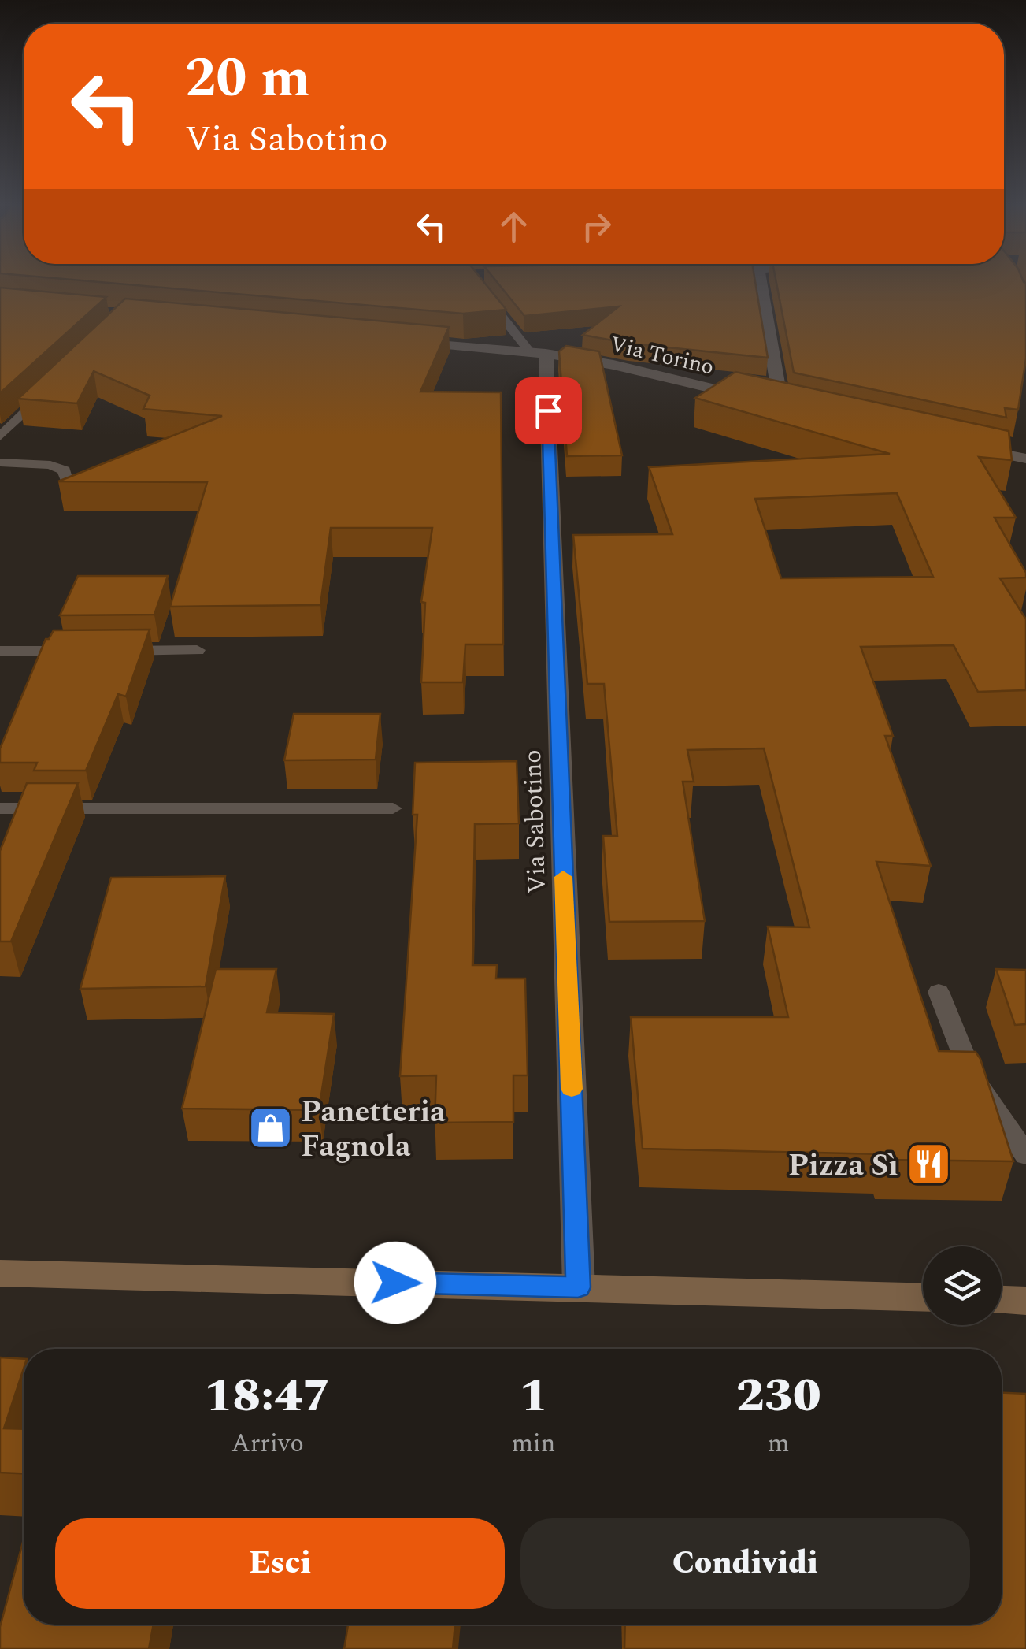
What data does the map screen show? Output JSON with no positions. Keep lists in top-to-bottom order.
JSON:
{
  "streets": {
    "street": ["Via Torino", "Via Sabotino"]
  },
  "crossings": [
    ["Via Torino", "Via Sabotino"]
  ],
  "places": {
    "shop": ["Panetteria Fagnola"],
    "restaurant": ["Pizza Sì"]
  },
  "page": {
    "turn": ["20 m", "Via Sabotino"],
    "eta": [
      "18:47",
      "Arrivo",
      "1",
      "min",
      "230",
      "m"
    ],
    "buttons": ["Esci", "Condividi"]
  }
}
